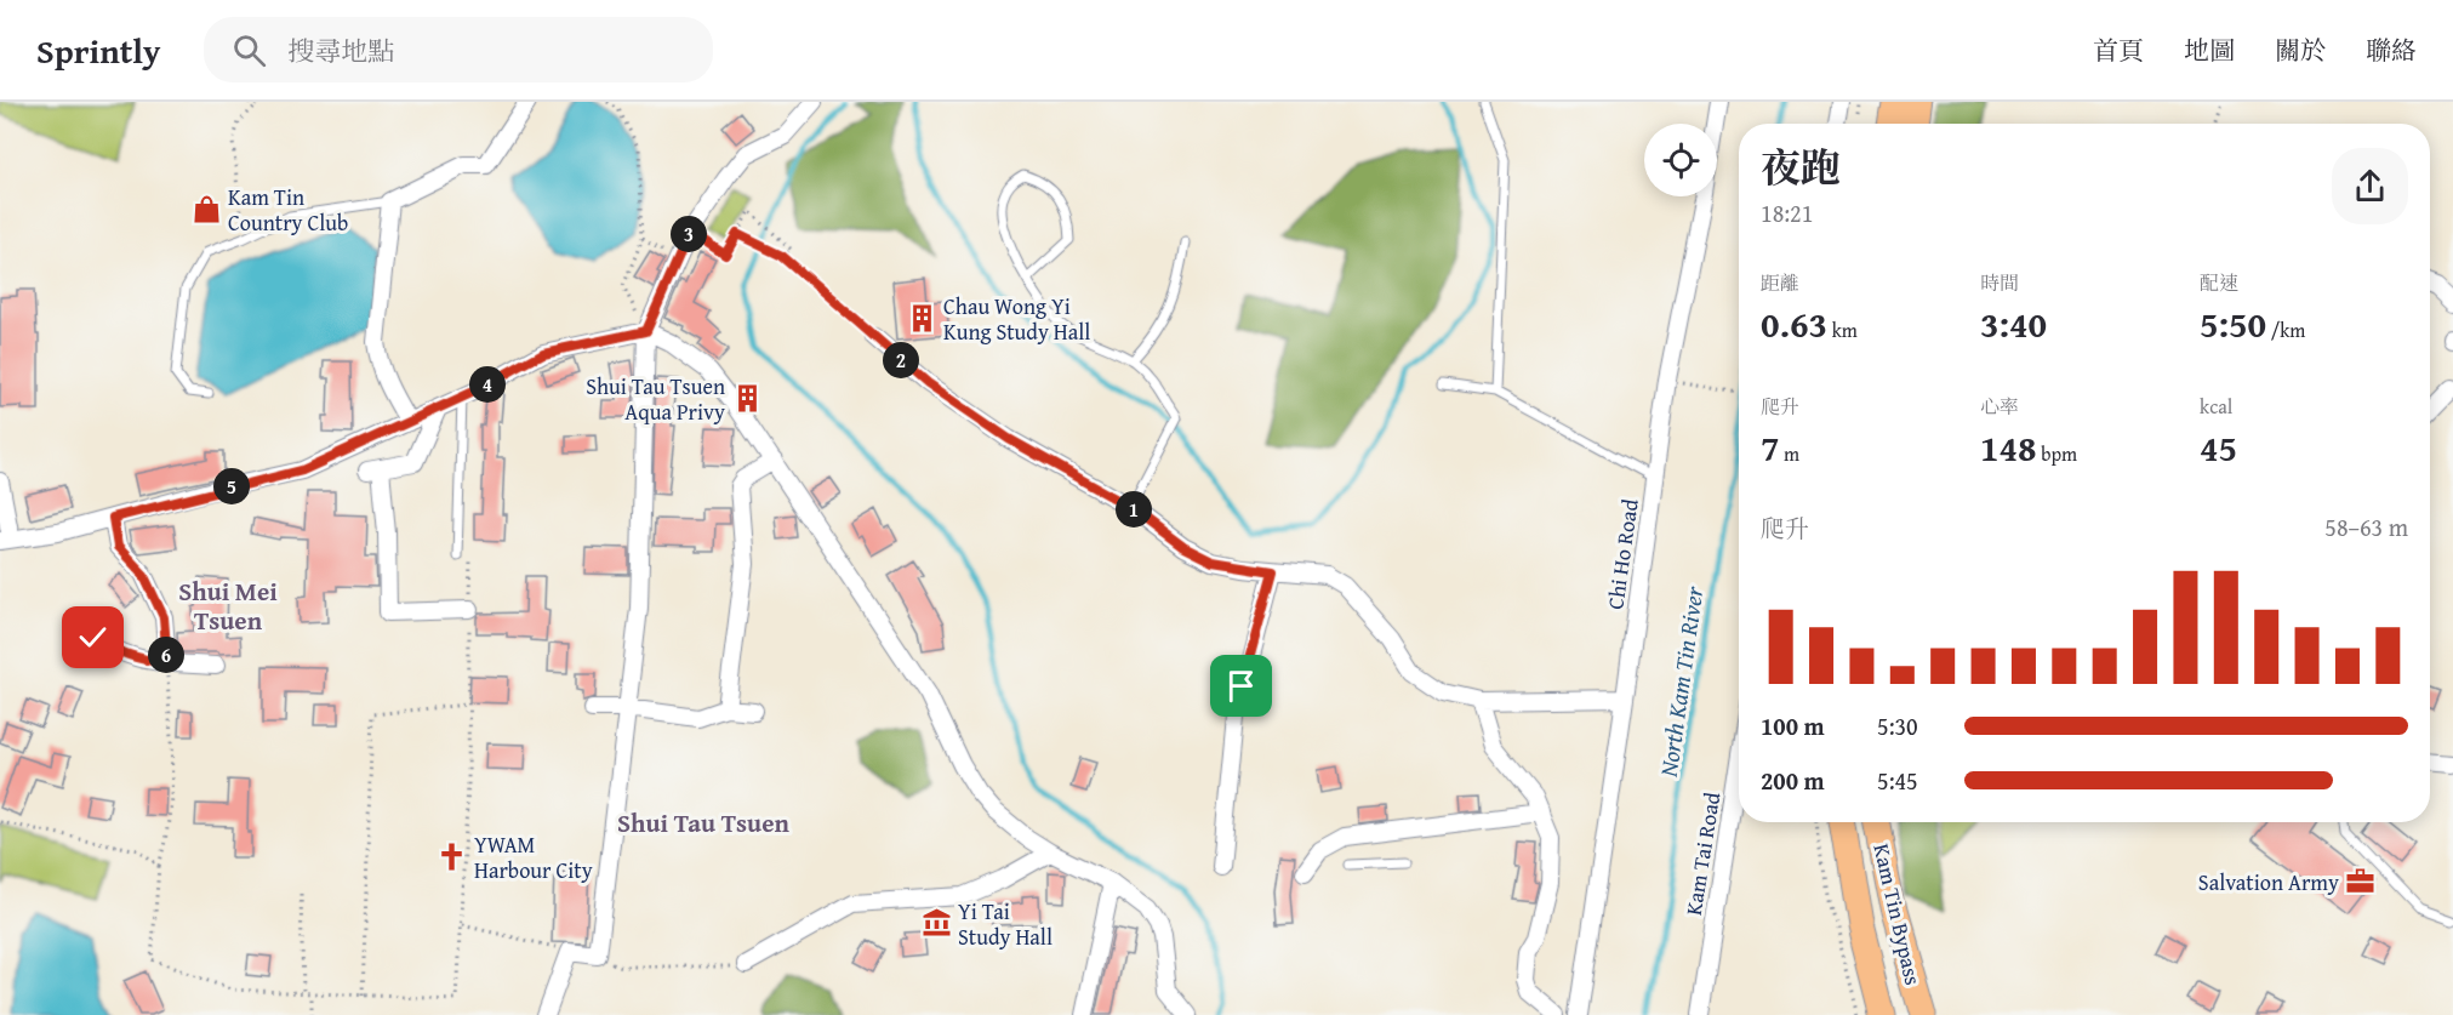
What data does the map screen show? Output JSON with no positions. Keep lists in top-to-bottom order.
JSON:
{
  "streets": {
    "main road": ["Kam Tin Bypass"],
    "street": ["Chi Ho Road", "Kam Tai Road"]
  },
  "districts": ["Shui Mei Tsuen", "Shui Tau Tsuen"],
  "water": ["North Kam Tin River"],
  "places": {
    "shop": ["Kam Tin Country Club"],
    "building": ["Chau Wong Yi Kung Study Hall", "Shui Tau Tsuen Aqua Privy"],
    "church": ["YWAM Harbour City"],
    "office": ["Salvation Army"],
    "museum": ["Yi Tai Study Hall"]
  },
  "page": {
    "header": "Sprintly",
    "search": "搜尋地點",
    "nav": [
      "首頁",
      "地圖",
      "關於",
      "聯絡"
    ],
    "heading": ["夜跑", "18:21"],
    "pins": [
      "3",
      "2",
      "4",
      "5",
      "1",
      "6"
    ],
    "stats": [
      ["距離", "0.63 km"],
      ["時間", "3:40"],
      ["配速", "5:50 /km"],
      ["爬升", "7 m"],
      ["心率", "148 bpm"],
      ["kcal", "45"]
    ],
    "chart": ["爬升", "58–63 m"],
    "list": [
      {
        "name": "100 m",
        "note": "5:30"
      },
      {
        "name": "200 m",
        "note": "5:45"
      }
    ]
  }
}
